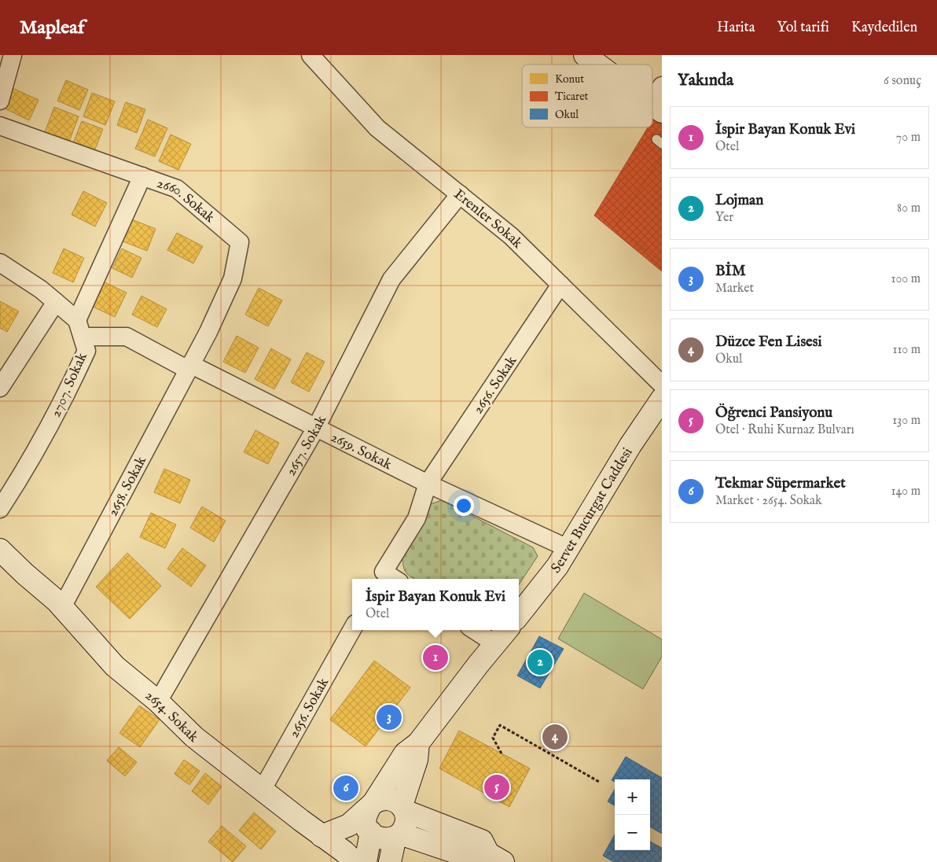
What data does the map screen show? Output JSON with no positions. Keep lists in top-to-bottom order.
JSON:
{
  "streets": {
    "street": [
      "2660. Sokak",
      "Erenler Sokak",
      "2707. Sokak",
      "2656. Sokak",
      "2657. Sokak",
      "2659. Sokak",
      "2658. Sokak",
      "Servet Bucurgat Caddesi",
      "2654. Sokak"
    ]
  },
  "crossings": [
    ["2660. Sokak", "2659. Sokak"],
    ["2660. Sokak", "2658. Sokak"],
    ["Erenler Sokak", "2656. Sokak"],
    ["Erenler Sokak", "2657. Sokak"],
    ["2707. Sokak", "2659. Sokak"],
    ["2656. Sokak", "2659. Sokak"],
    ["2656. Sokak", "2654. Sokak"],
    ["2657. Sokak", "2659. Sokak"],
    ["2657. Sokak", "2654. Sokak"],
    ["2659. Sokak", "2658. Sokak"],
    ["2659. Sokak", "Servet Bucurgat Caddesi"],
    ["2658. Sokak", "2654. Sokak"]
  ],
  "legend": ["Konut", "Ticaret", "Okul"],
  "page": {
    "header": "Mapleaf",
    "nav": ["Harita", "Yol tarifi", "Kaydedilen"],
    "heading": ["Yakında", "6 sonuç"],
    "list": [
      {
        "mark": "1",
        "name": "İspir Bayan Konuk Evi",
        "note": "Otel",
        "value": "70 m"
      },
      {
        "mark": "2",
        "name": "Lojman",
        "note": "Yer",
        "value": "80 m"
      },
      {
        "mark": "3",
        "name": "BİM",
        "note": "Market",
        "value": "100 m"
      },
      {
        "mark": "4",
        "name": "Düzce Fen Lisesi",
        "note": "Okul",
        "value": "110 m"
      },
      {
        "mark": "5",
        "name": "Öğrenci Pansiyonu",
        "note": "Otel · Ruhi Kurnaz Bulvarı",
        "value": "130 m"
      },
      {
        "mark": "6",
        "name": "Tekmar Süpermarket",
        "note": "Market · 2654. Sokak",
        "value": "140 m"
      }
    ],
    "popup": ["İspir Bayan Konuk Evi", "Otel"],
    "pins": [
      "1",
      "2",
      "3",
      "4",
      "5",
      "6"
    ],
    "map_buttons": ["+", "−"]
  }
}
